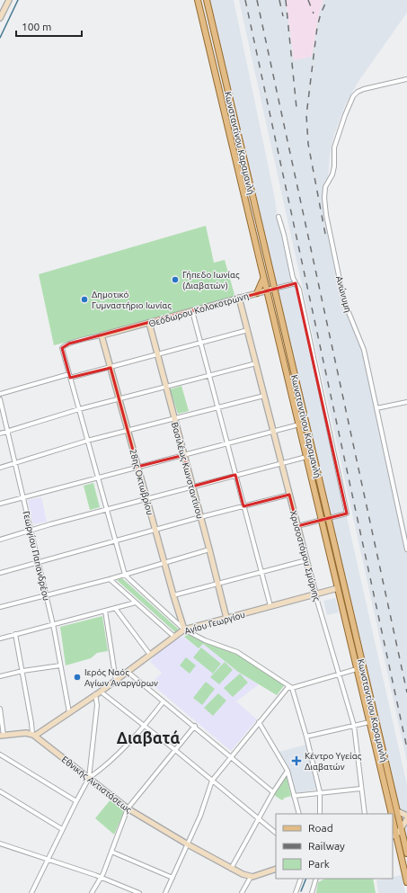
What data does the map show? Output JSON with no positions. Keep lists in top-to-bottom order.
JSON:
{
  "streets": {
    "main road": ["Κωνσταντίνου Καραμανλή"],
    "street": [
      "Ανώνυμη",
      "Θεόδωρου Κολοκοτρώνη",
      "Βασιλέως Κωνσταντίνου",
      "28ης Οκτωβρίου",
      "Γεωργίου Παπανδρέου",
      "Χρυσοστόμου Σμύρνης",
      "Αγίου Γεωργίου",
      "Εθνικής Αντιστάσεως"
    ]
  },
  "crossings": [
    ["Κωνσταντίνου Καραμανλή", "Θεόδωρου Κολοκοτρώνη"],
    ["Κωνσταντίνου Καραμανλή", "Αγίου Γεωργίου"],
    ["Θεόδωρου Κολοκοτρώνη", "Βασιλέως Κωνσταντίνου"],
    ["Θεόδωρου Κολοκοτρώνη", "28ης Οκτωβρίου"],
    ["Θεόδωρου Κολοκοτρώνη", "Χρυσοστόμου Σμύρνης"],
    ["Βασιλέως Κωνσταντίνου", "Αγίου Γεωργίου"],
    ["28ης Οκτωβρίου", "Αγίου Γεωργίου"],
    ["Γεωργίου Παπανδρέου", "Αγίου Γεωργίου"],
    ["Χρυσοστόμου Σμύρνης", "Αγίου Γεωργίου"],
    ["Αγίου Γεωργίου", "Εθνικής Αντιστάσεως"]
  ],
  "districts": ["Διαβατά"],
  "places": {
    "other": ["Γήπεδο Ιωνίας (Διαβατών)", "Δημοτικό Γυμναστήριο Ιωνίας", "Ιερός Ναός Αγίων Αναργύρων"],
    "health": ["Κέντρο Υγείας Διαβατών"]
  },
  "legend": ["Road", "Railway", "Park"],
  "scale_bar": "100 m"
}
